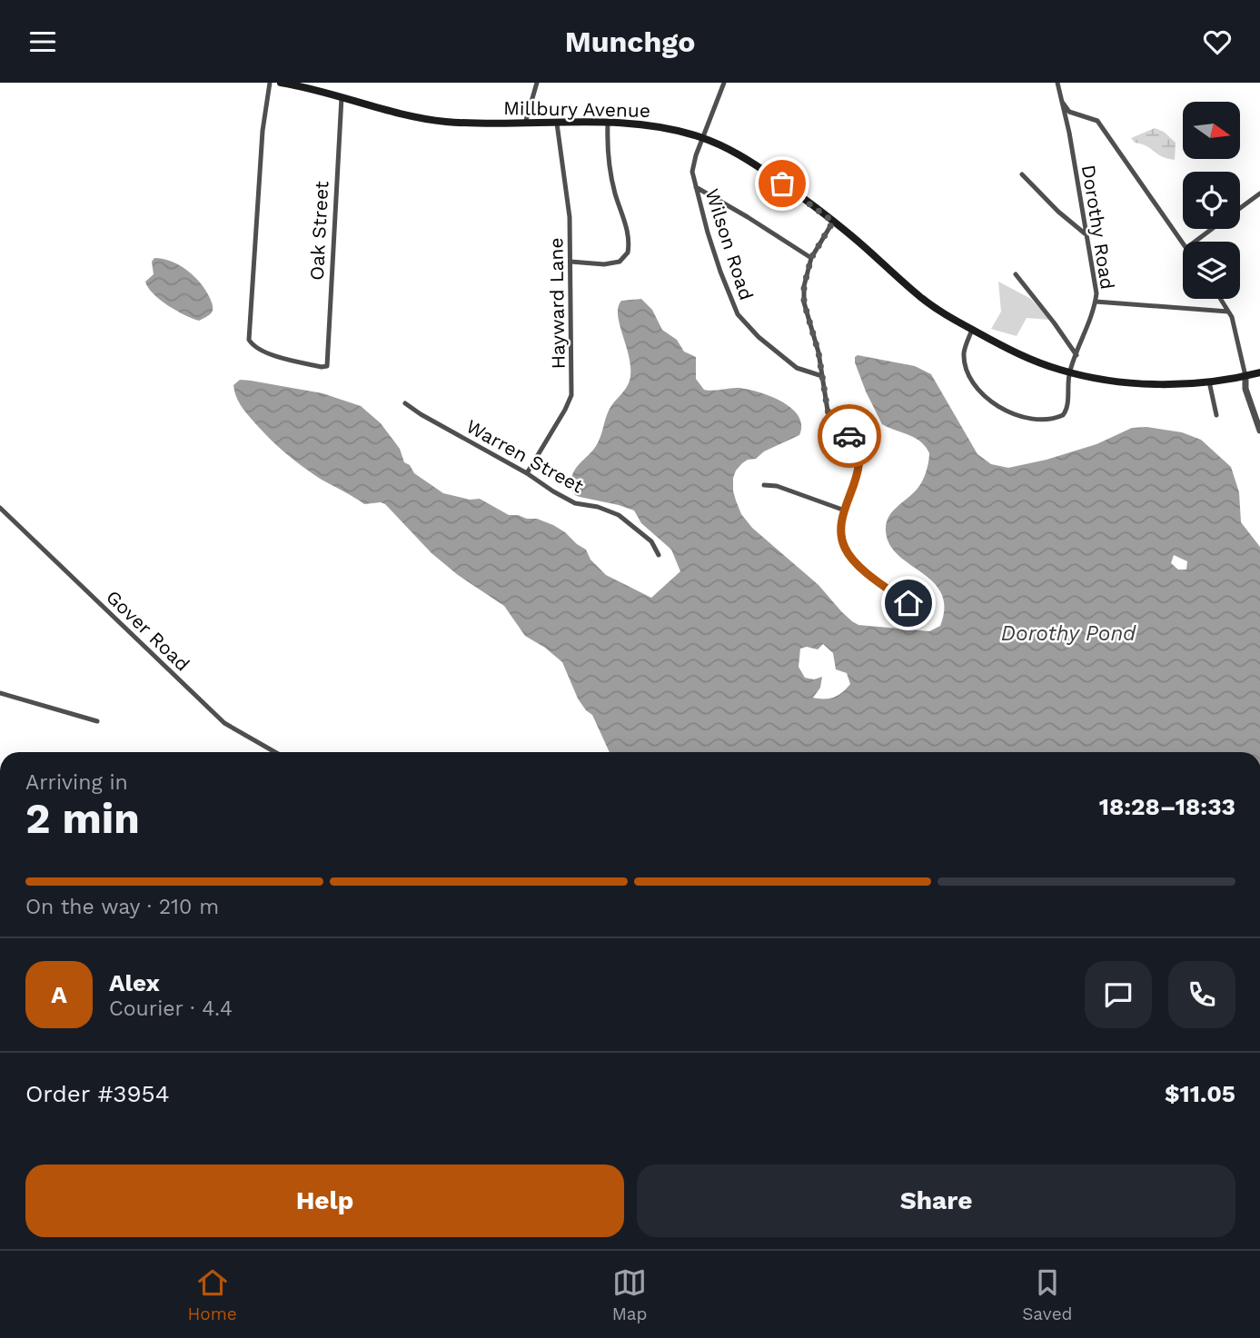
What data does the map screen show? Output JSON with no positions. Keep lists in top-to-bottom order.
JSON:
{
  "streets": {
    "main road": ["Millbury Avenue"],
    "street": [
      "Dorothy Road",
      "Oak Street",
      "Wilson Road",
      "Hayward Lane",
      "Warren Street",
      "Gover Road"
    ]
  },
  "crossings": [
    ["Millbury Avenue", "Dorothy Road"],
    ["Millbury Avenue", "Oak Street"],
    ["Millbury Avenue", "Wilson Road"],
    ["Millbury Avenue", "Hayward Lane"],
    ["Hayward Lane", "Warren Street"]
  ],
  "water": ["Dorothy Pond"],
  "north": "right",
  "page": {
    "header": "Munchgo",
    "heading": ["2 min", "Arriving in", "18:28–18:33"],
    "panel": [
      "Alex",
      "Courier · 4.4",
      "Order #3954",
      "$11.05"
    ],
    "bar": "On the way · 210 m",
    "round": "A",
    "buttons": ["Help", "Share"],
    "tabs": ["Home", "Map", "Saved"]
  }
}
